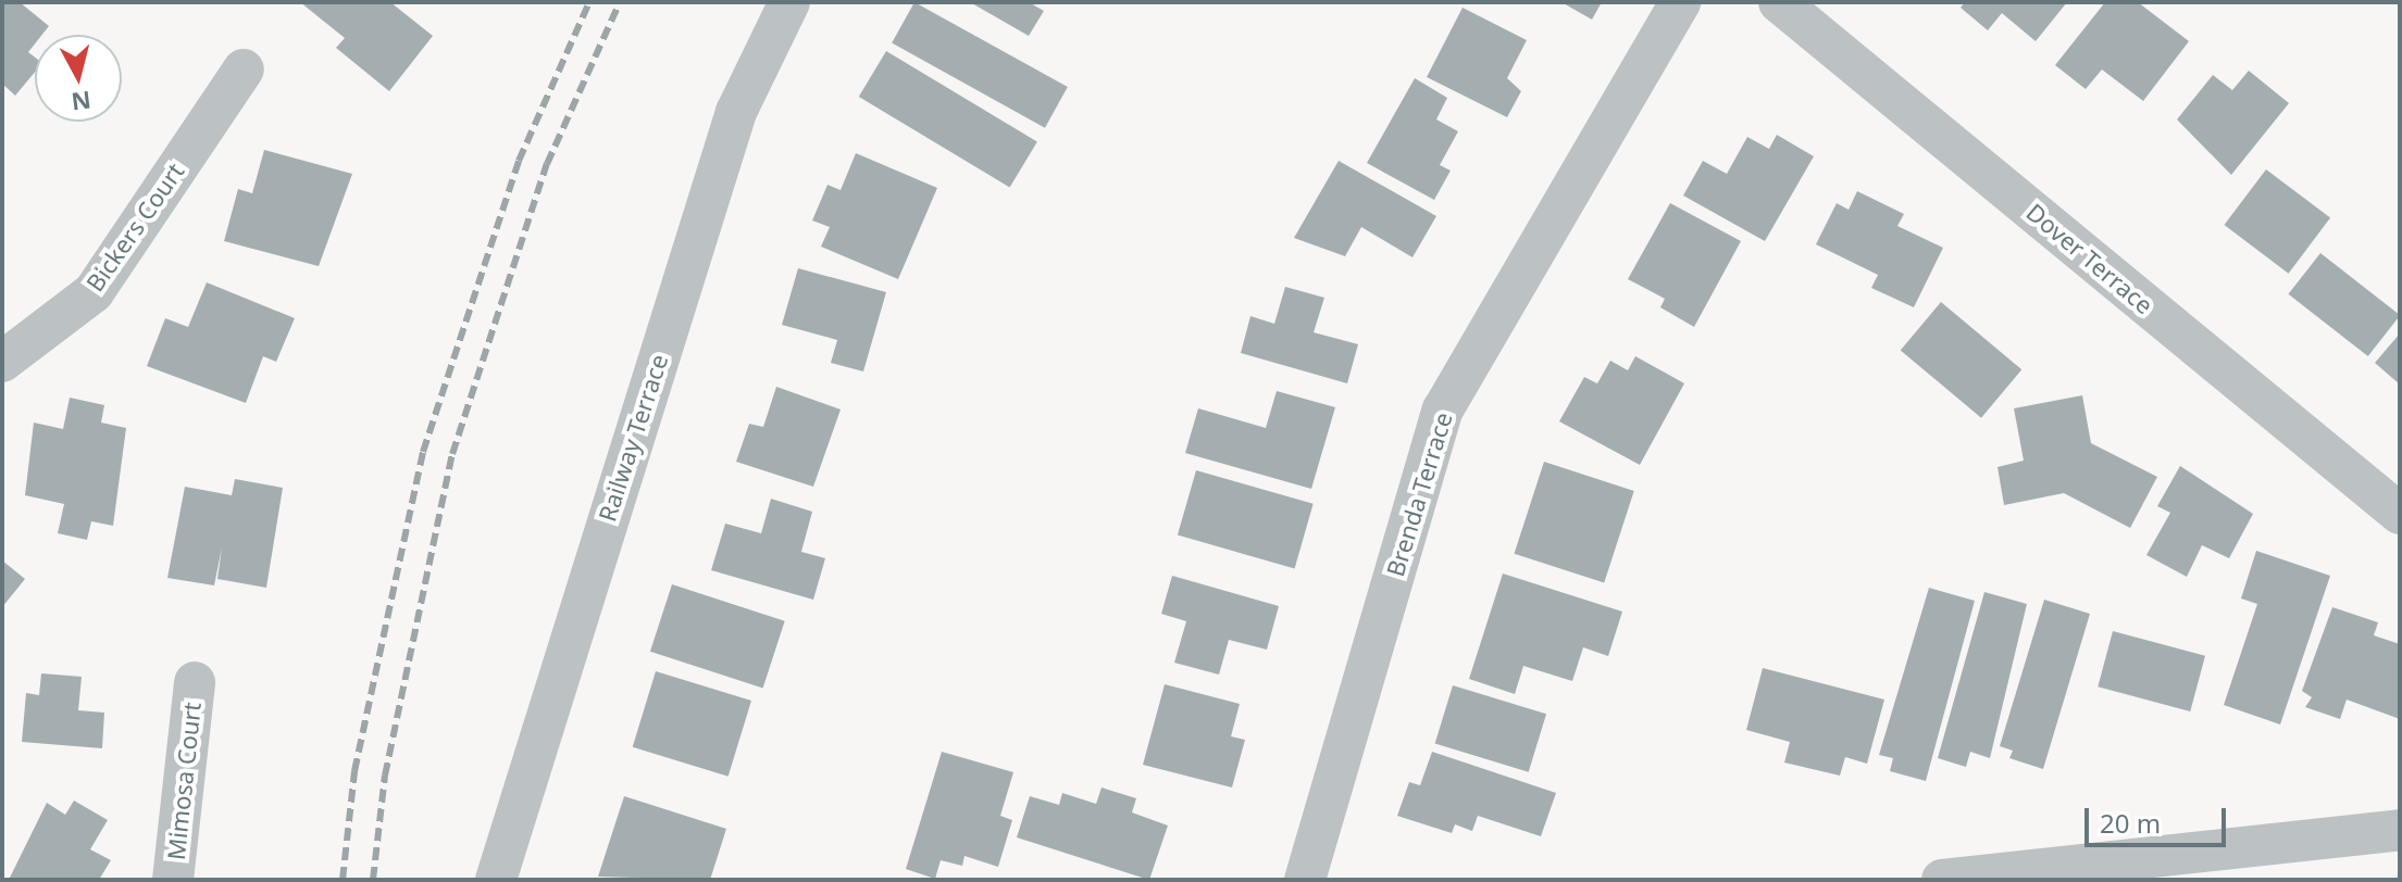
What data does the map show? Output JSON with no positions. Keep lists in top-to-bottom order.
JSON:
{
  "streets": {
    "street": [
      "Bickers Court",
      "Dover Terrace",
      "Railway Terrace",
      "Brenda Terrace",
      "Mimosa Court"
    ]
  },
  "scale_bar": "20 m",
  "north": "bottom"
}
